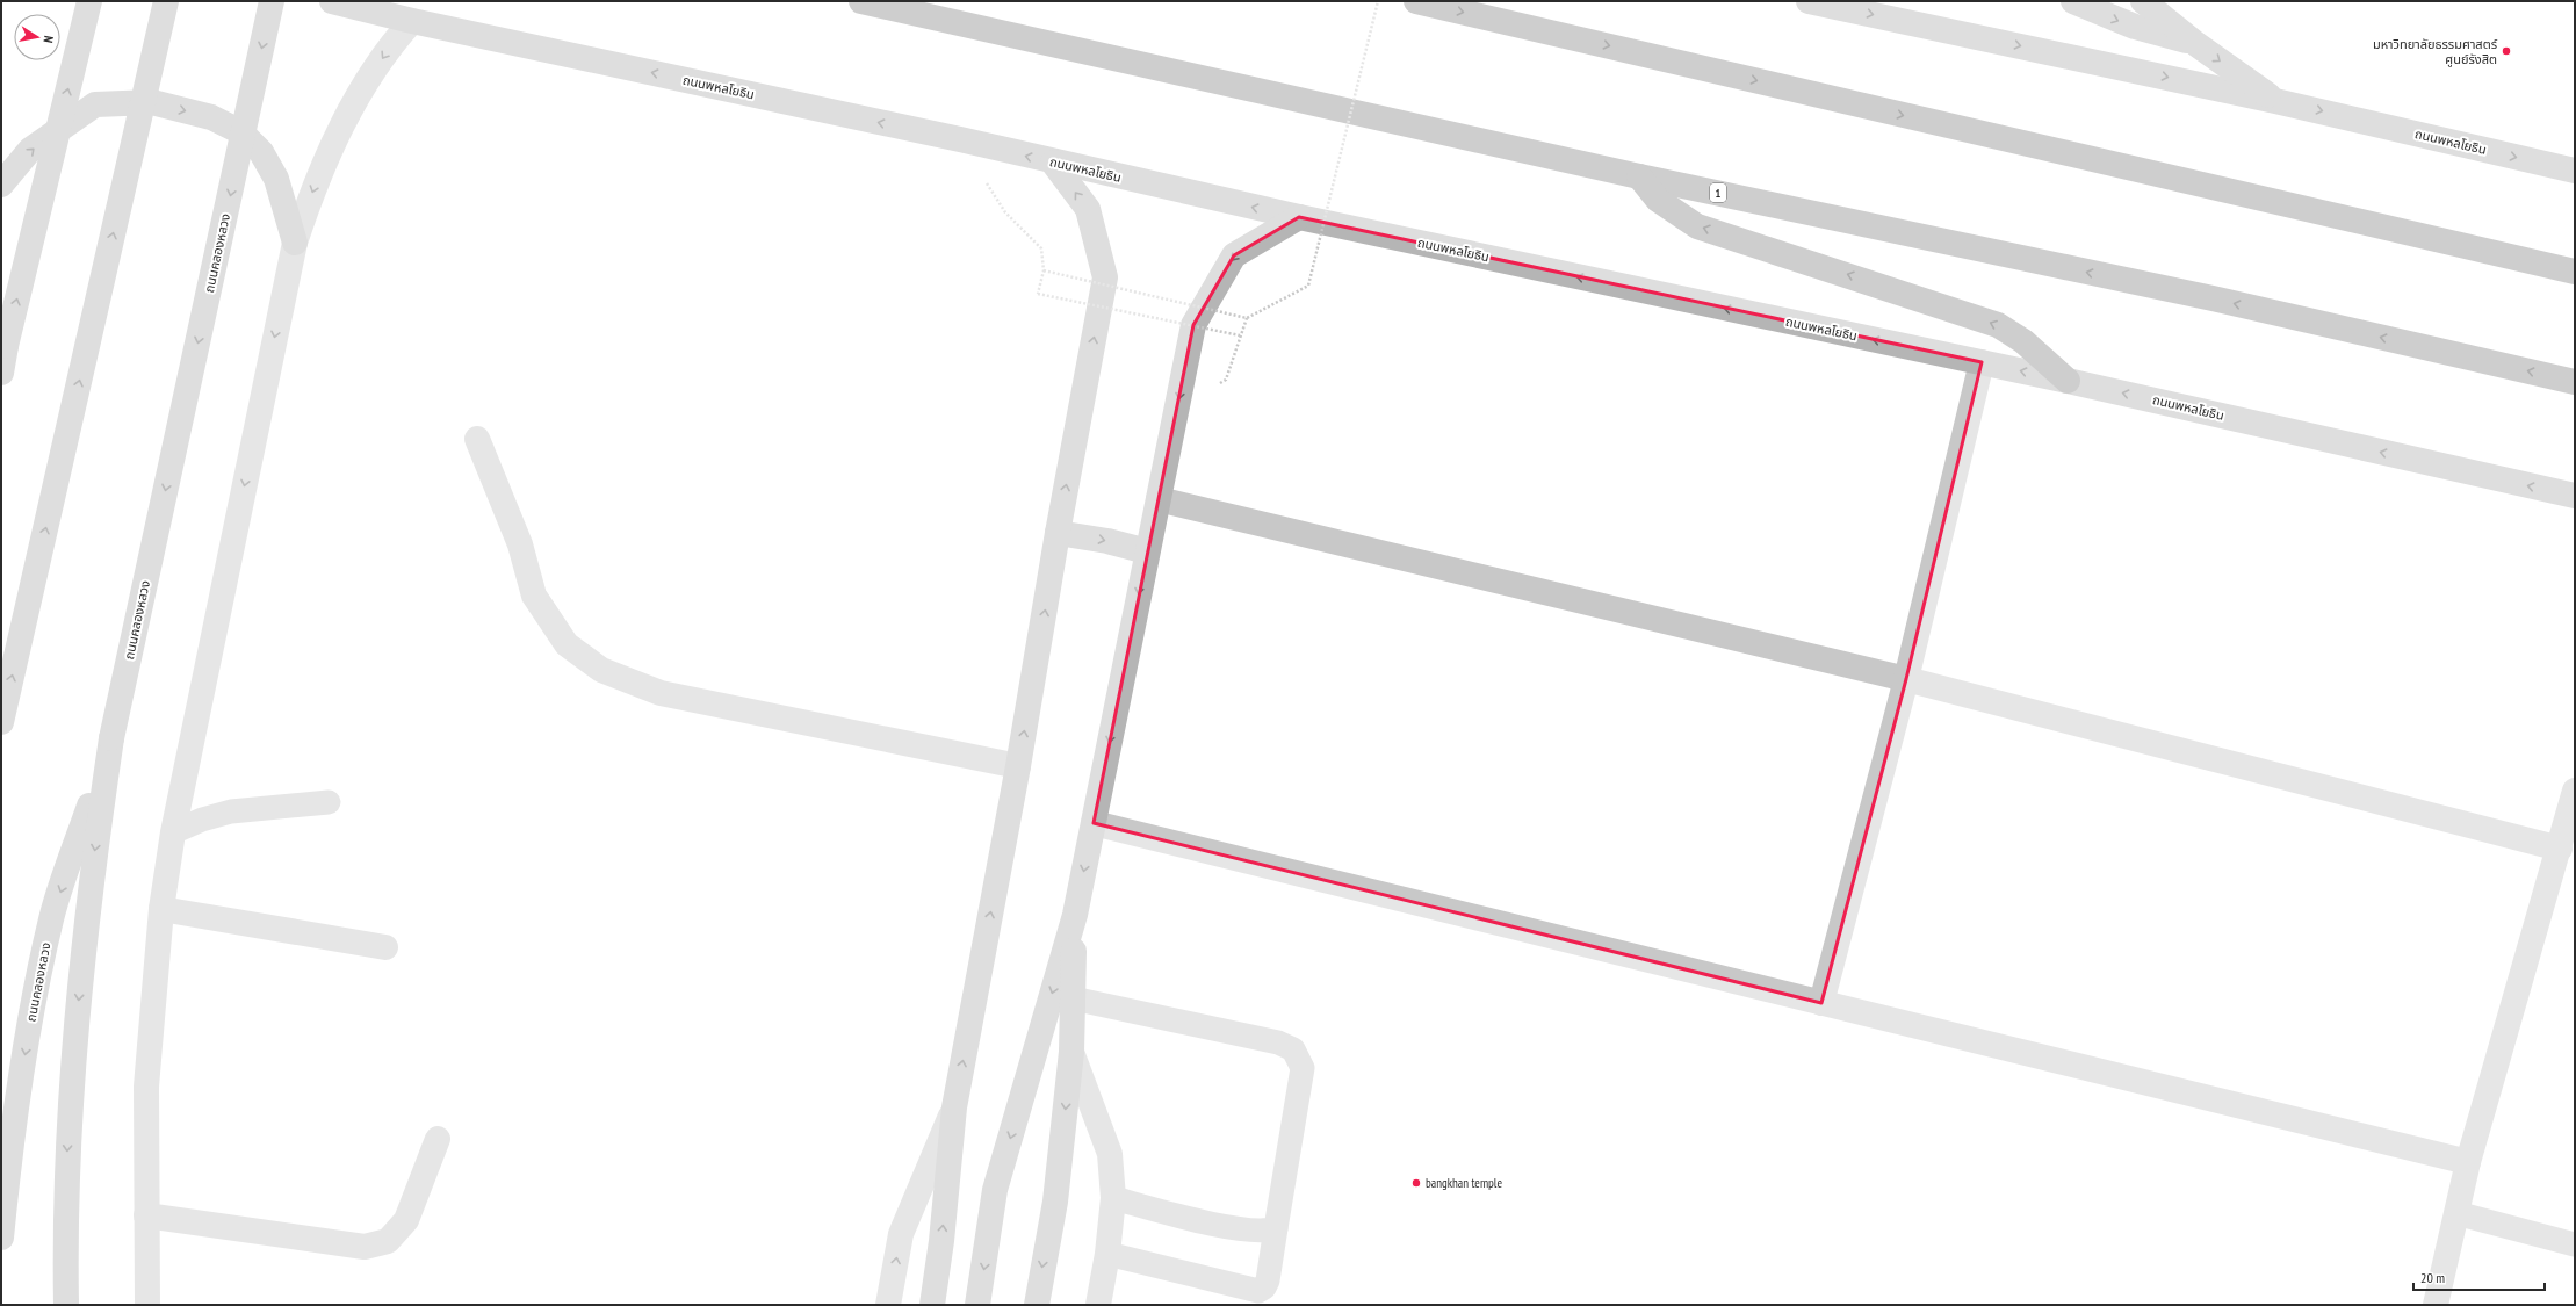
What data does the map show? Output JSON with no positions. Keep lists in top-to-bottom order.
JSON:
{
  "streets": {
    "highway": ["1"],
    "main road": ["ถนนพหลโยธิน", "ถนนคลองหลวง"]
  },
  "places": ["มหาวิทยาลัยธรรมศาสตร์ ศูนย์รังสิต", "bangkhan temple"],
  "scale_bar": "20 m",
  "north": "right"
}
